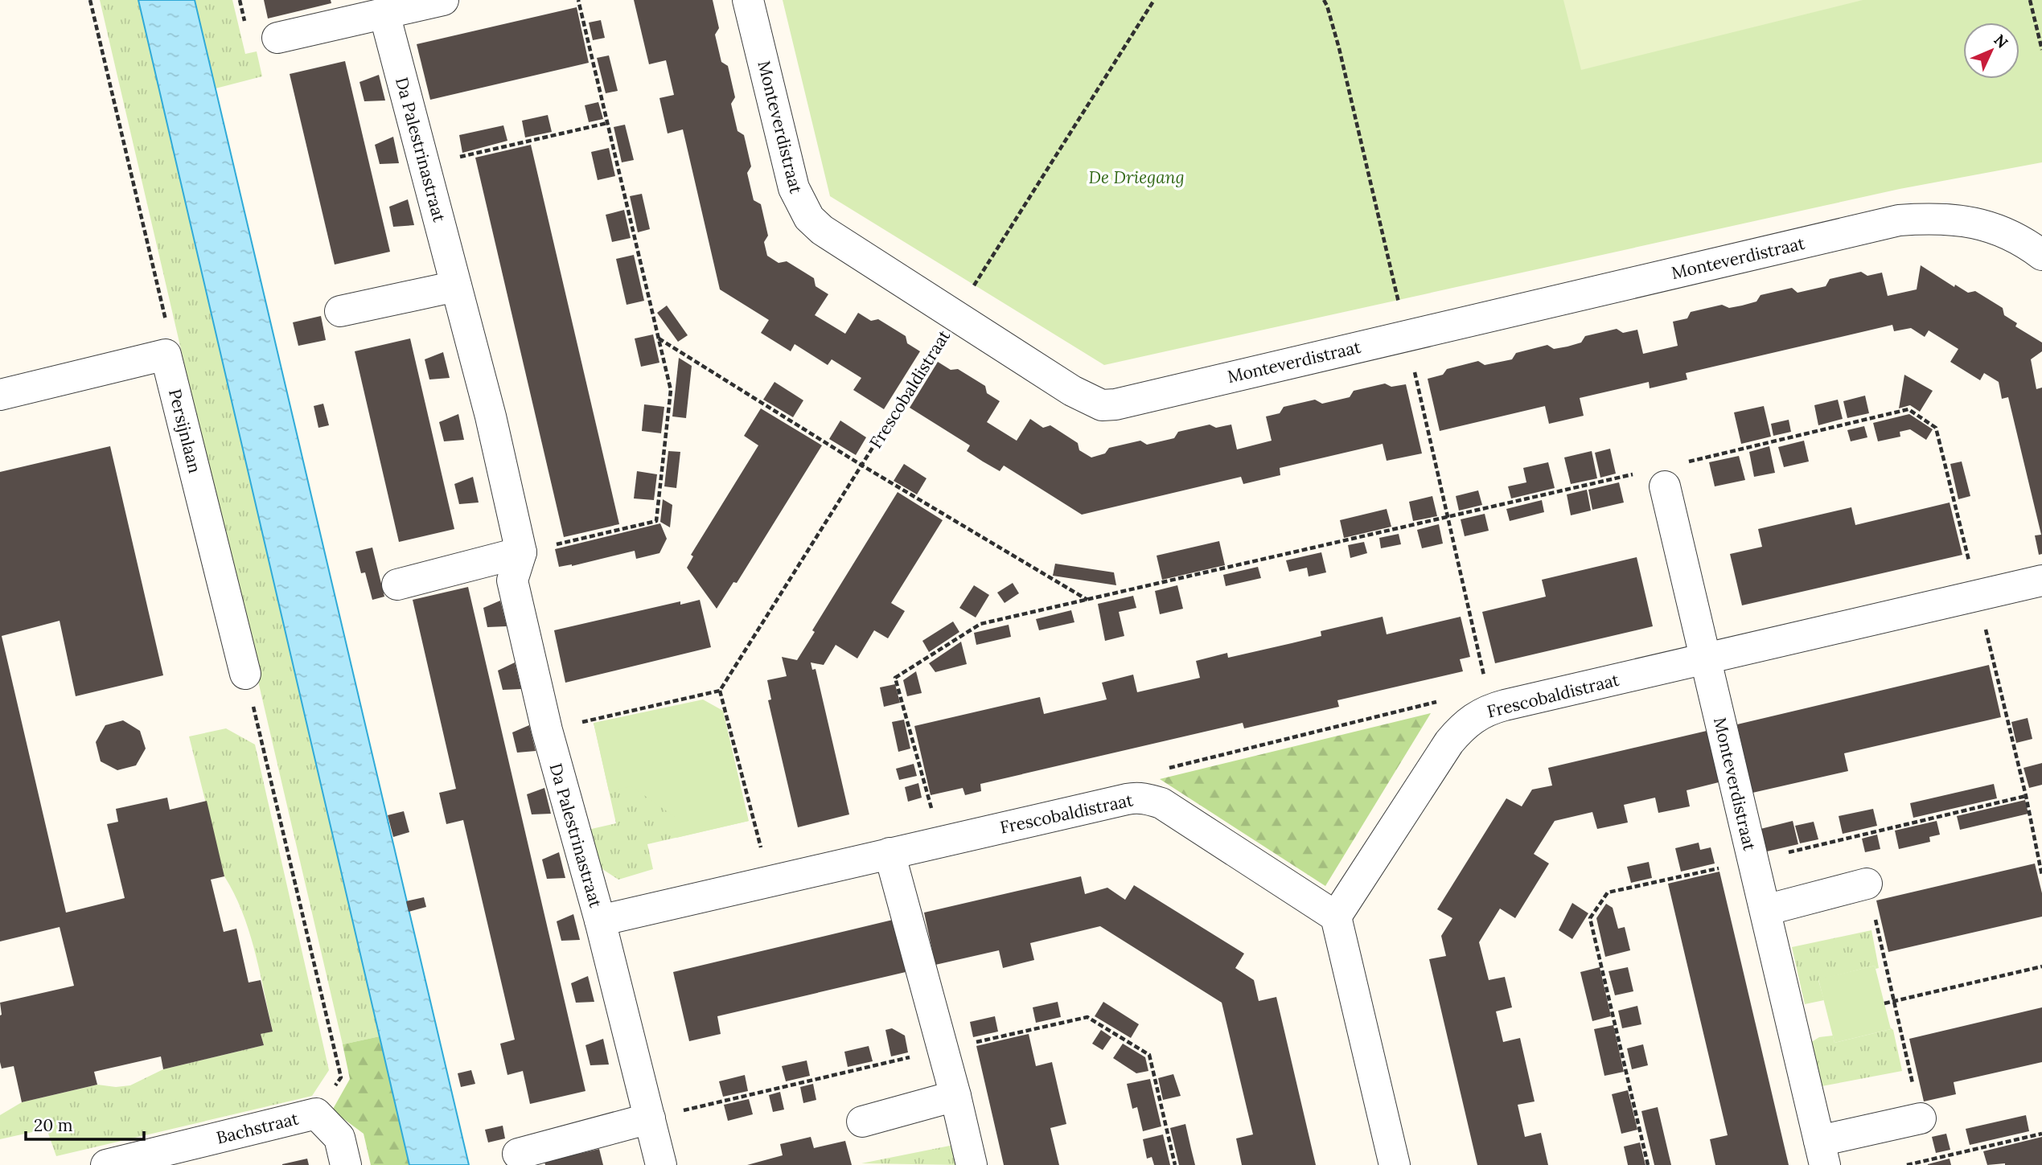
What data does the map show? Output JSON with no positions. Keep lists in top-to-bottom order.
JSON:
{
  "streets": {
    "street": [
      "Monteverdistraat",
      "Da Palestrinastraat",
      "Frescobaldistraat",
      "Persijnlaan",
      "Bachstraat"
    ]
  },
  "crossings": [
    ["Monteverdistraat", "Frescobaldistraat"],
    ["Da Palestrinastraat", "Frescobaldistraat"]
  ],
  "parks": ["De Driegang"],
  "scale_bar": "20 m",
  "north": "top right"
}
